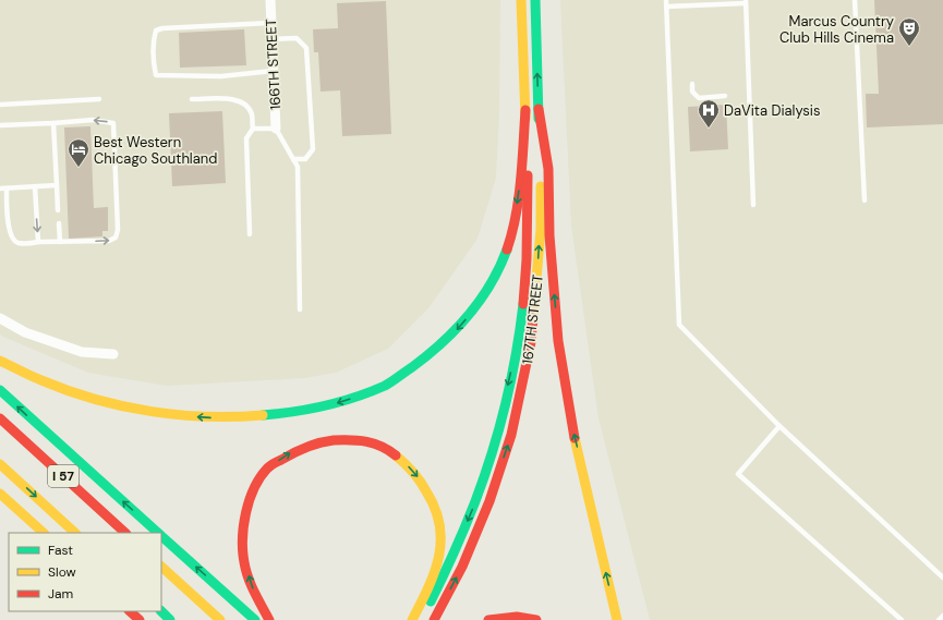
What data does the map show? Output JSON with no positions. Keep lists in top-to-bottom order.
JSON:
{
  "streets": {
    "main road": ["167TH STREET", "I 57"],
    "street": ["166TH STREET"]
  },
  "places": {
    "theatre": ["Marcus Country Club Hills Cinema"],
    "hospital": ["DaVita Dialysis"],
    "hotel": ["Best Western Chicago Southland"]
  },
  "legend": ["Fast", "Slow", "Jam"]
}
